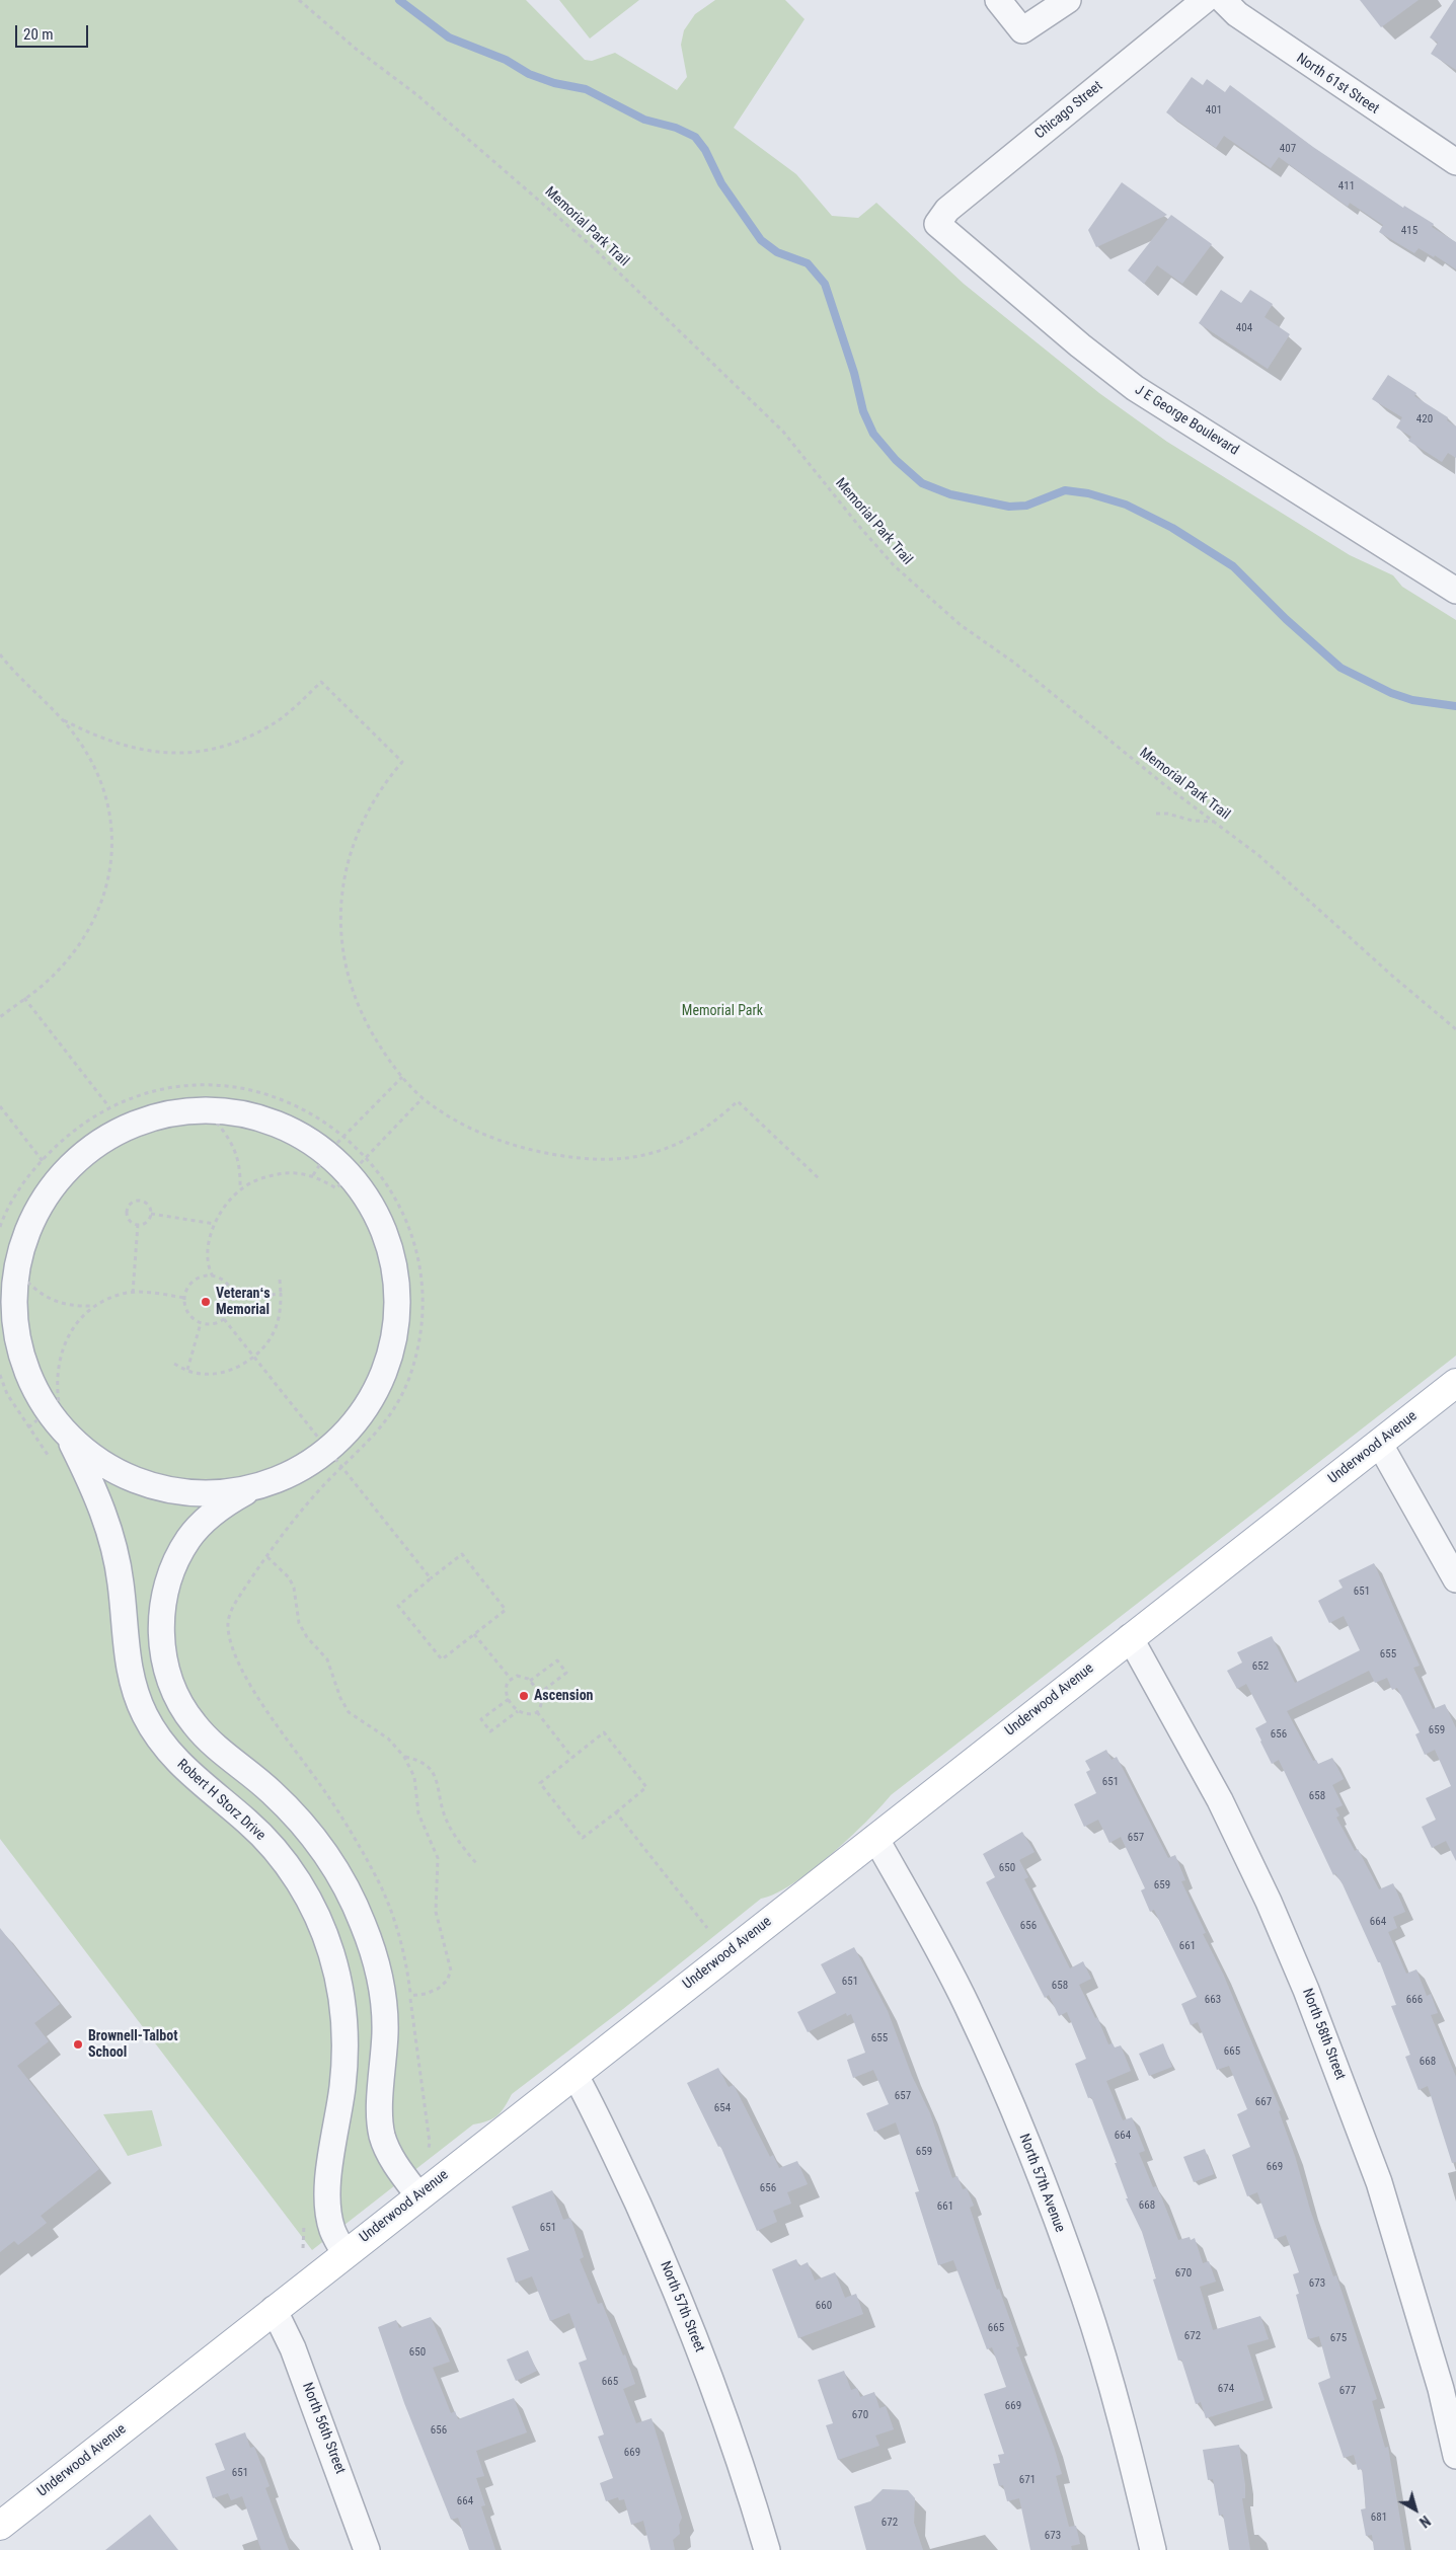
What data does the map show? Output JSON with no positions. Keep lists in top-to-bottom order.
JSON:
{
  "streets": {
    "main road": ["Underwood Avenue"],
    "street": [
      "North 61st Street",
      "Chicago Street",
      "J E George Boulevard",
      "Robert H Storz Drive",
      "North 58th Street",
      "North 57th Avenue",
      "North 57th Street",
      "North 56th Street"
    ],
    "path": ["Memorial Park Trail"]
  },
  "crossings": [
    ["Chicago Street", "J E George Boulevard"],
    ["Underwood Avenue", "Robert H Storz Drive"],
    ["Underwood Avenue", "North 58th Street"],
    ["Underwood Avenue", "North 57th Avenue"],
    ["Underwood Avenue", "North 57th Street"],
    ["Underwood Avenue", "North 56th Street"]
  ],
  "parks": ["Memorial Park"],
  "places": ["Veteranʻs Memorial", "Ascension", "Brownell-Talbot School"],
  "house_numbers": [
    "401",
    "407",
    "411",
    "415",
    "404",
    "420",
    "651",
    "655",
    "652",
    "659",
    "656",
    "651",
    "658",
    "657",
    "650",
    "659",
    "664",
    "656",
    "661",
    "651",
    "658",
    "663",
    "666",
    "655",
    "665",
    "668",
    "657",
    "667",
    "654",
    "664",
    "659",
    "669",
    "656",
    "668",
    "661",
    "651",
    "670",
    "673",
    "660",
    "665",
    "672",
    "675",
    "650",
    "665",
    "674",
    "677",
    "669",
    "670",
    "656",
    "669",
    "651",
    "671",
    "664",
    "681",
    "672",
    "673"
  ],
  "scale_bar": "20 m",
  "north": "bottom right"
}
